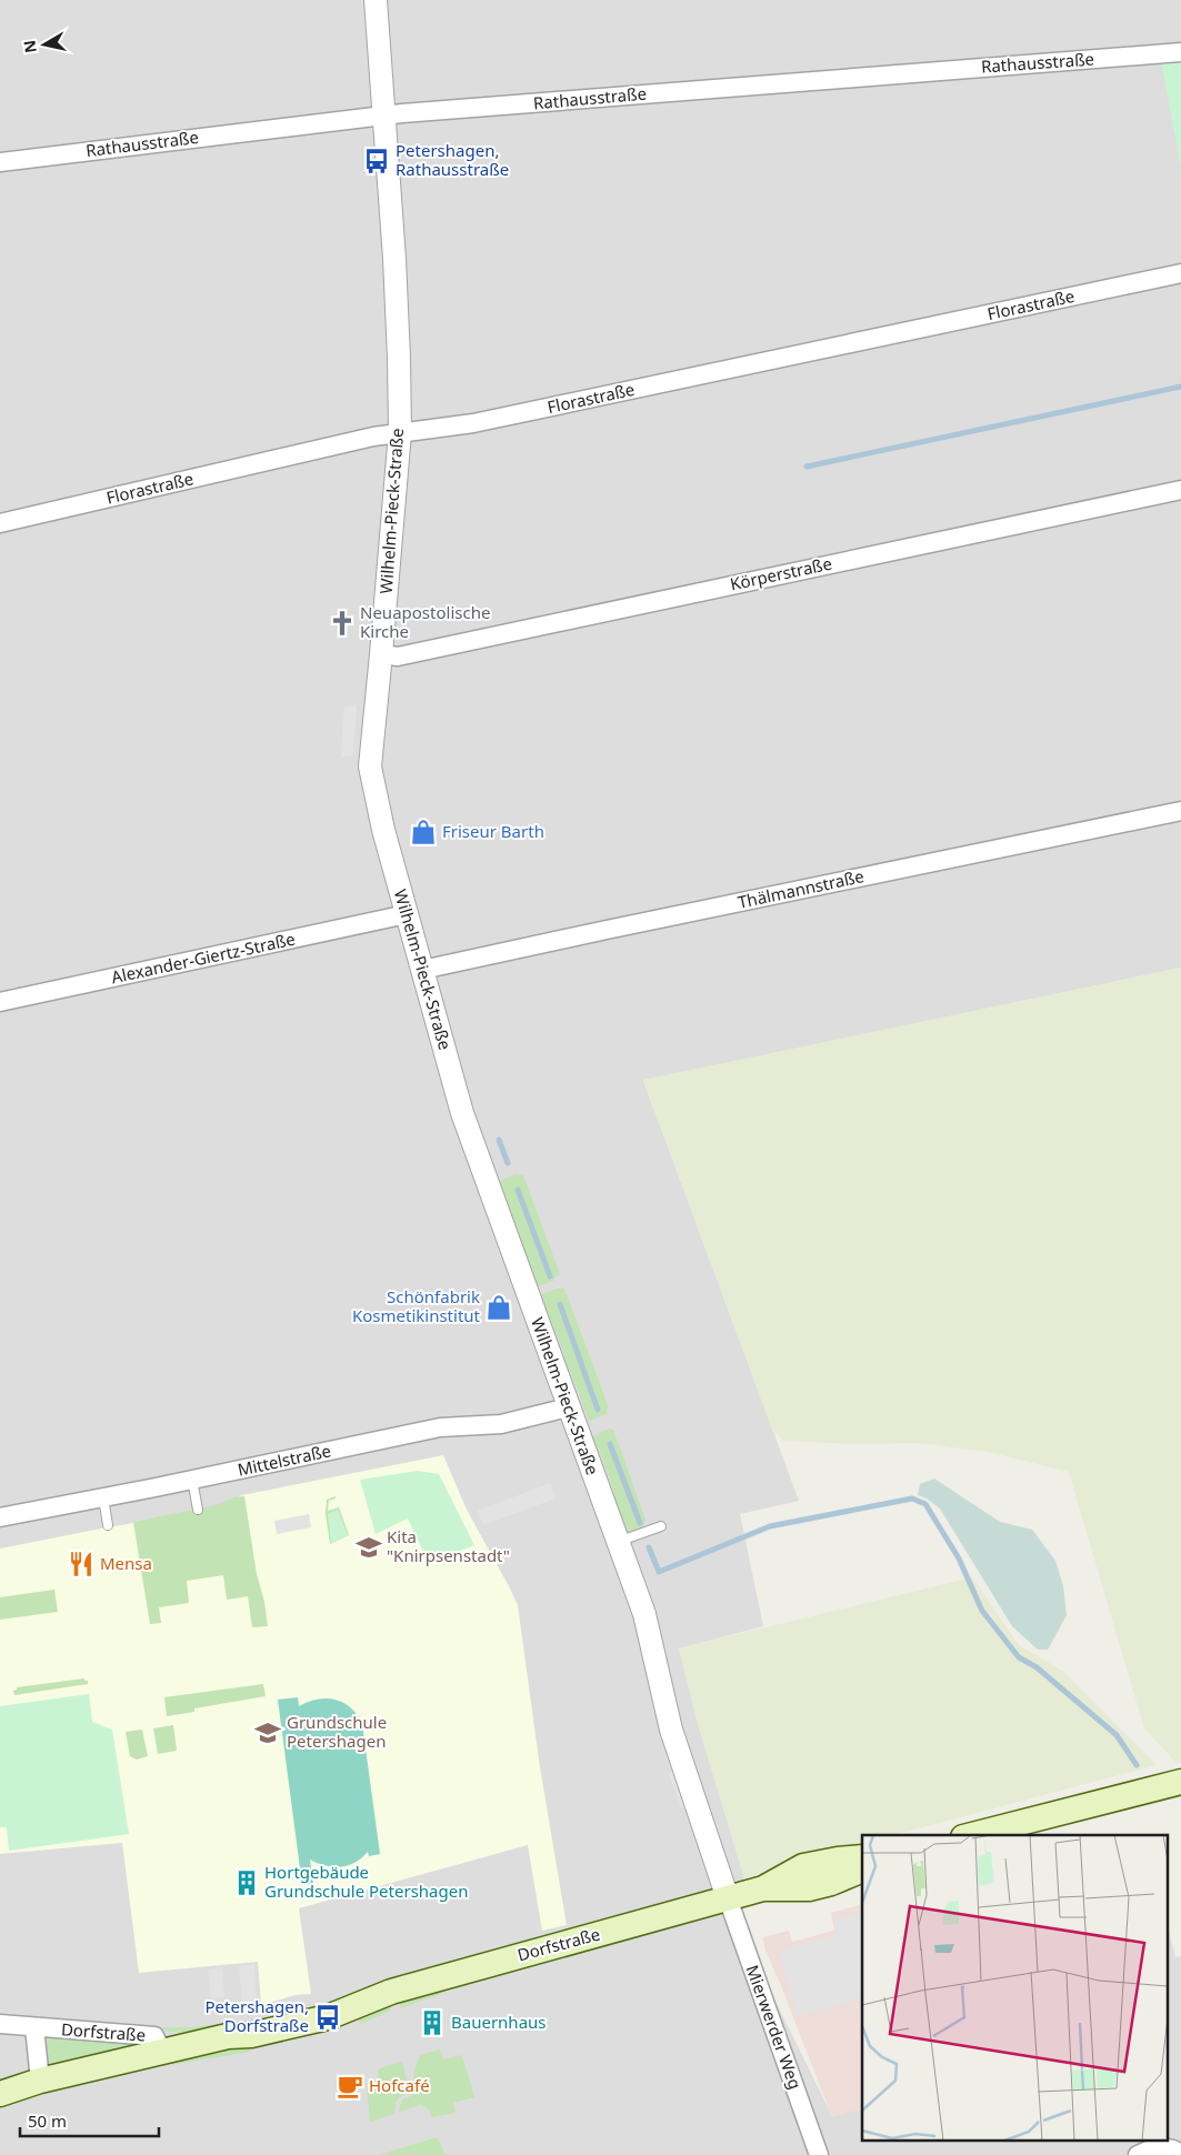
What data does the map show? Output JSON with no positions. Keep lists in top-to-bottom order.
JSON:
{
  "streets": {
    "main road": ["Dorfstraße"],
    "street": [
      "Rathausstraße",
      "Florastraße",
      "Wilhelm-Pieck-Straße",
      "Körperstraße",
      "Thälmannstraße",
      "Alexander-Giertz-Straße",
      "Mittelstraße",
      "Mierwerder Weg"
    ]
  },
  "crossings": [
    ["Rathausstraße", "Wilhelm-Pieck-Straße"],
    ["Florastraße", "Wilhelm-Pieck-Straße"],
    ["Wilhelm-Pieck-Straße", "Körperstraße"],
    ["Wilhelm-Pieck-Straße", "Thälmannstraße"],
    ["Wilhelm-Pieck-Straße", "Alexander-Giertz-Straße"],
    ["Wilhelm-Pieck-Straße", "Mittelstraße"],
    ["Wilhelm-Pieck-Straße", "Dorfstraße"],
    ["Wilhelm-Pieck-Straße", "Mierwerder Weg"],
    ["Dorfstraße", "Mierwerder Weg"]
  ],
  "places": {
    "bus stop": ["Petershagen, Rathausstraße", "Petershagen, Dorfstraße"],
    "church": ["Neuapostolische Kirche"],
    "shop": ["Friseur Barth", "Schönfabrik Kosmetikinstitut"],
    "school or university": ["Kita \"Knirpsenstadt\"", "Grundschule Petershagen"],
    "restaurant": ["Mensa"],
    "building": ["Hortgebäude Grundschule Petershagen", "Bauernhaus"],
    "cafe": ["Hofcafé"]
  },
  "scale_bar": "50 m",
  "north": "left"
}
